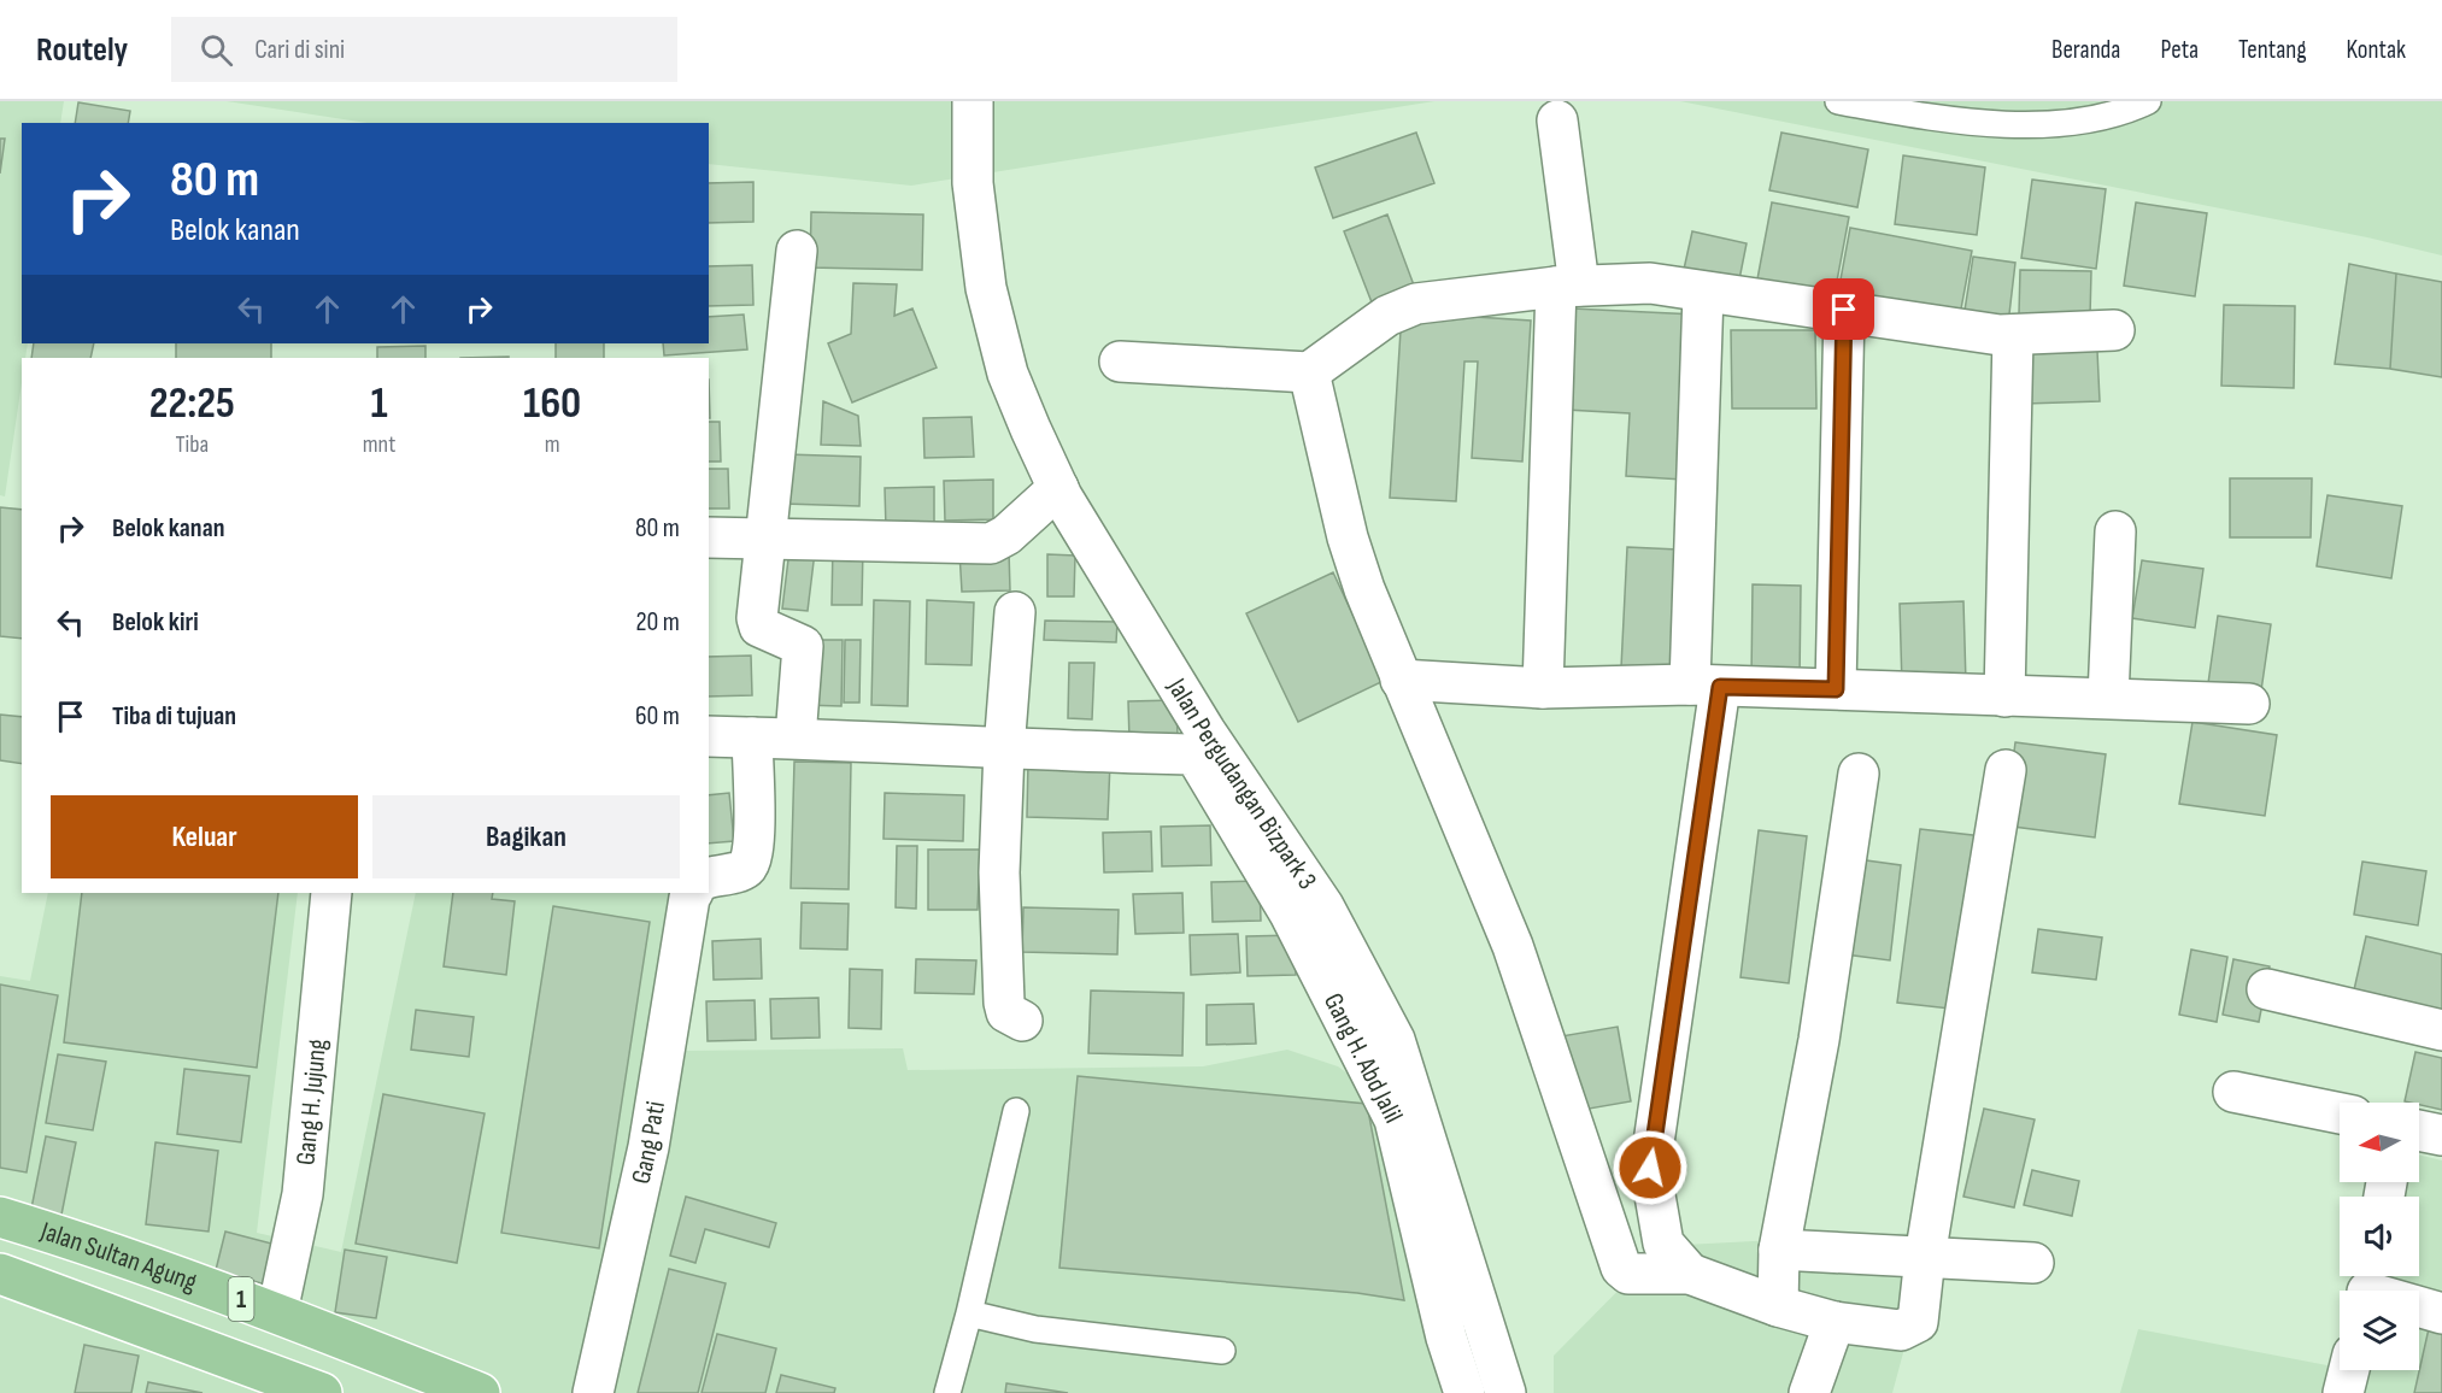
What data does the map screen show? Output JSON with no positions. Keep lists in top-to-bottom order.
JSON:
{
  "streets": {
    "highway": ["Jalan Sultan Agung", "1"],
    "street": [
      "Jalan Pergudangan Bizpark 3",
      "Gang H. Abd Jalil",
      "Gang H. Jujung",
      "Gang Pati"
    ]
  },
  "crossings": [
    ["Gang H. Jujung", "Jalan Sultan Agung"]
  ],
  "north": "left",
  "page": {
    "header": "Routely",
    "search": "Cari di sini",
    "nav": [
      "Beranda",
      "Peta",
      "Tentang",
      "Kontak"
    ],
    "turn": ["80 m", "Belok kanan"],
    "eta": [
      "22:25",
      "Tiba",
      "1",
      "mnt",
      "160",
      "m"
    ],
    "list": [
      {
        "name": "Belok kanan",
        "value": "80 m"
      },
      {
        "name": "Belok kiri",
        "value": "20 m"
      },
      {
        "name": "Tiba di tujuan",
        "value": "60 m"
      }
    ],
    "buttons": ["Keluar", "Bagikan"]
  }
}
